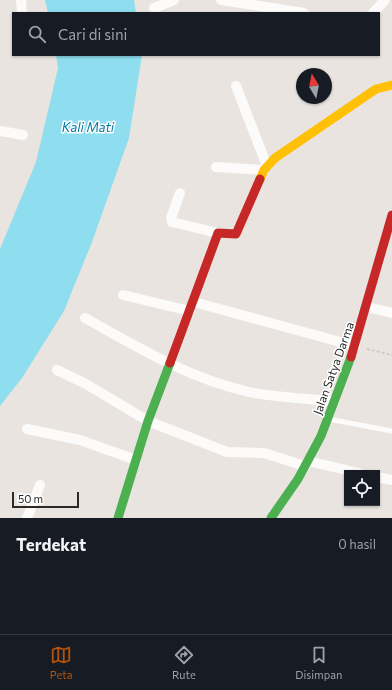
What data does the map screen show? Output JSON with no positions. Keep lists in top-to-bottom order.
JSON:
{
  "streets": {
    "street": ["Jalan Satya Darma"]
  },
  "water": ["Kali Mati"],
  "scale_bar": "50 m",
  "north": "top",
  "page": {
    "search": "Cari di sini",
    "scale": "50 m",
    "heading": ["Terdekat", "0 hasil"],
    "nav": ["Peta", "Rute", "Disimpan"]
  }
}
